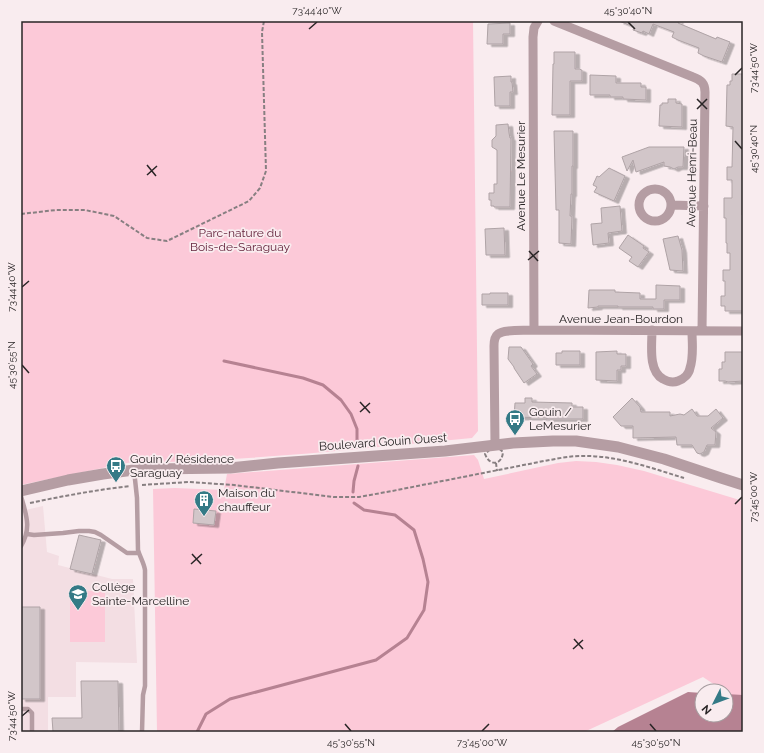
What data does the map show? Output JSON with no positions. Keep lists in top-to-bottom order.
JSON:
{
  "streets": {
    "street": [
      "Avenue Henri-Beau",
      "Avenue Le Mesurier",
      "Avenue Jean-Bourdon",
      "Boulevard Gouin Ouest"
    ]
  },
  "crossings": [
    ["Avenue Henri-Beau", "Avenue Jean-Bourdon"],
    ["Avenue Le Mesurier", "Avenue Jean-Bourdon"],
    ["Avenue Jean-Bourdon", "Boulevard Gouin Ouest"]
  ],
  "parks": ["Parc-nature du Bois-de-Saraguay"],
  "places": {
    "bus stop": ["Gouin / LeMesurier", "Gouin / Résidence Saraguay"],
    "building": ["Maison du chauffeur"],
    "school or university": ["Collège Sainte-Marcelline"]
  },
  "north": "bottom left",
  "coordinates": [
    "73°44'40\"W",
    "45°30'40\"N",
    "73°44'50\"W",
    "45°30'55\"N",
    "73°45'00\"W",
    "45°30'50\"N"
  ]
}
